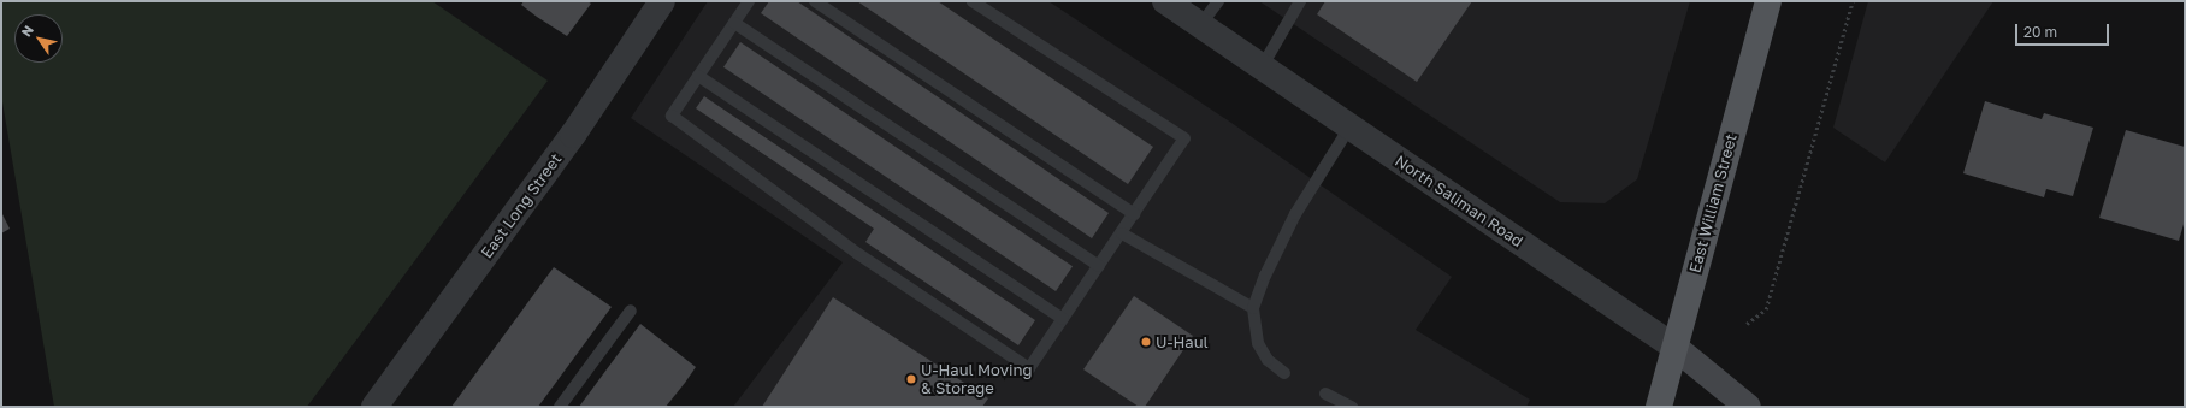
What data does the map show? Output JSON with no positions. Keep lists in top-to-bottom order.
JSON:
{
  "streets": {
    "main road": ["North Saliman Road", "East William Street"],
    "street": ["East Long Street"]
  },
  "crossings": [
    ["North Saliman Road", "East William Street"]
  ],
  "places": ["U-Haul", "U-Haul Moving & Storage"],
  "scale_bar": "20 m",
  "north": "top left"
}
